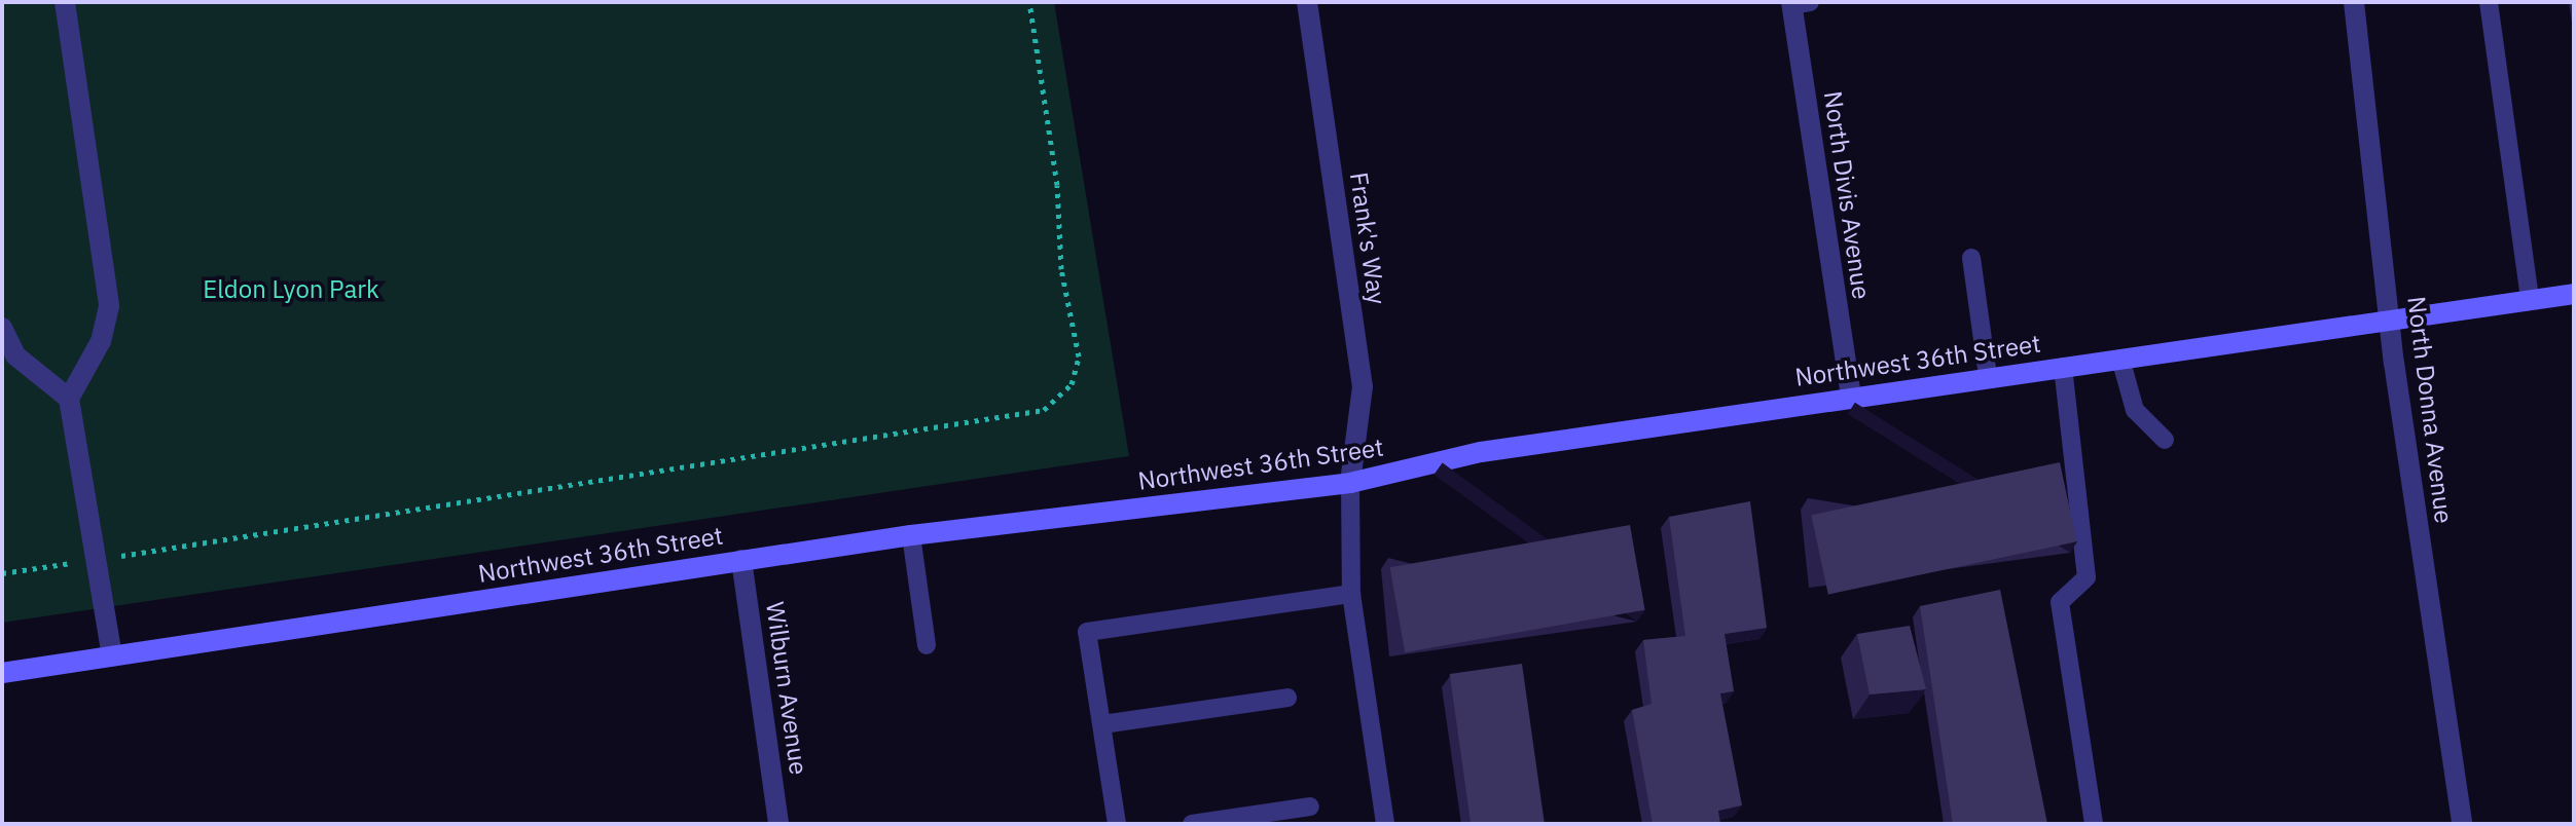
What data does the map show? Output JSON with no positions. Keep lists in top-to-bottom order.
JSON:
{
  "streets": {
    "street": [
      "North Divis Avenue",
      "Frank's Way",
      "Northwest 36th Street",
      "North Donna Avenue",
      "Wilburn Avenue"
    ]
  },
  "crossings": [
    ["North Divis Avenue", "Northwest 36th Street"],
    ["Frank's Way", "Northwest 36th Street"],
    ["Northwest 36th Street", "North Donna Avenue"],
    ["Northwest 36th Street", "Wilburn Avenue"]
  ],
  "parks": ["Eldon Lyon Park"]
}
